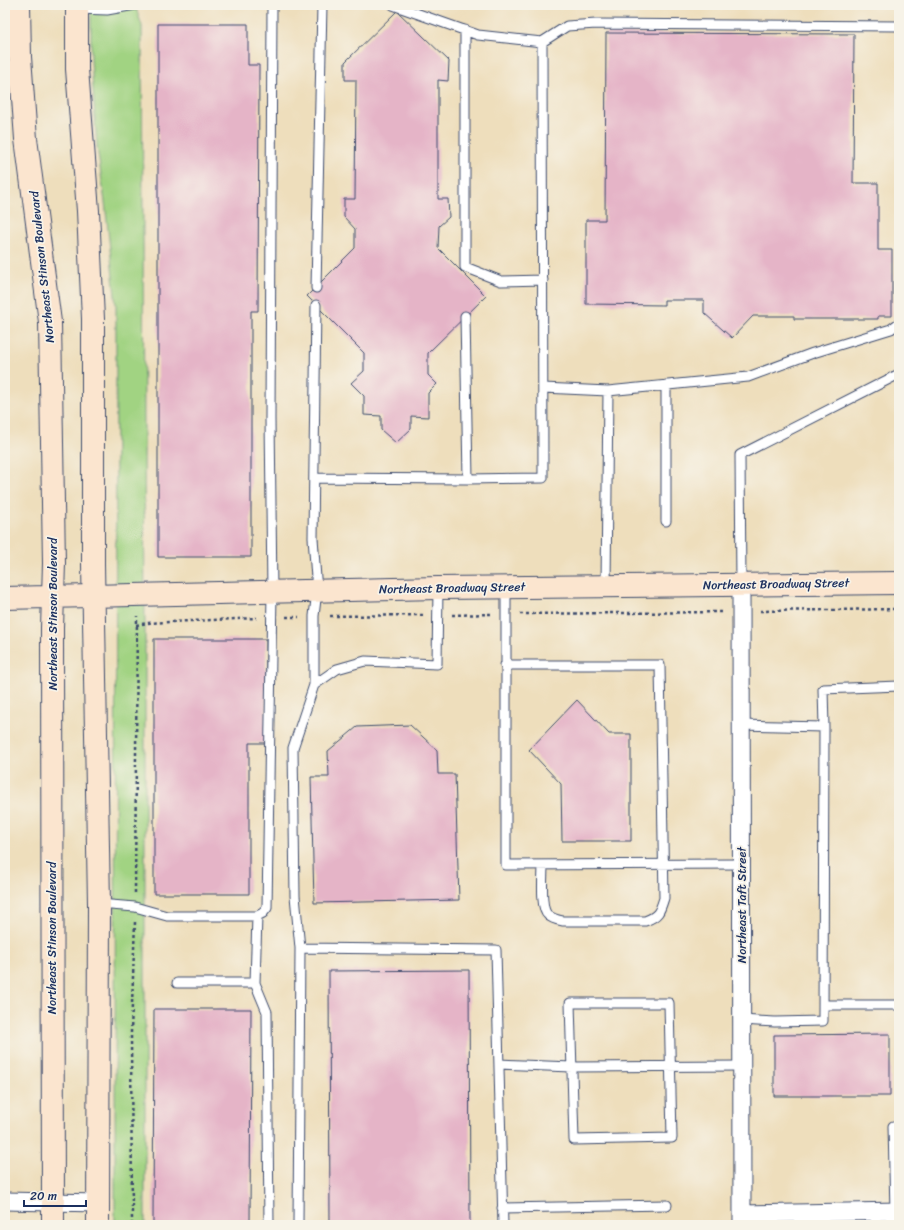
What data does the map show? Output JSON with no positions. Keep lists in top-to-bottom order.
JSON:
{
  "streets": {
    "main road": ["Northeast Stinson Boulevard", "Northeast Broadway Street"],
    "street": ["Northeast Taft Street"]
  },
  "crossings": [
    ["Northeast Stinson Boulevard", "Northeast Broadway Street"],
    ["Northeast Broadway Street", "Northeast Taft Street"]
  ],
  "scale_bar": "20 m"
}
